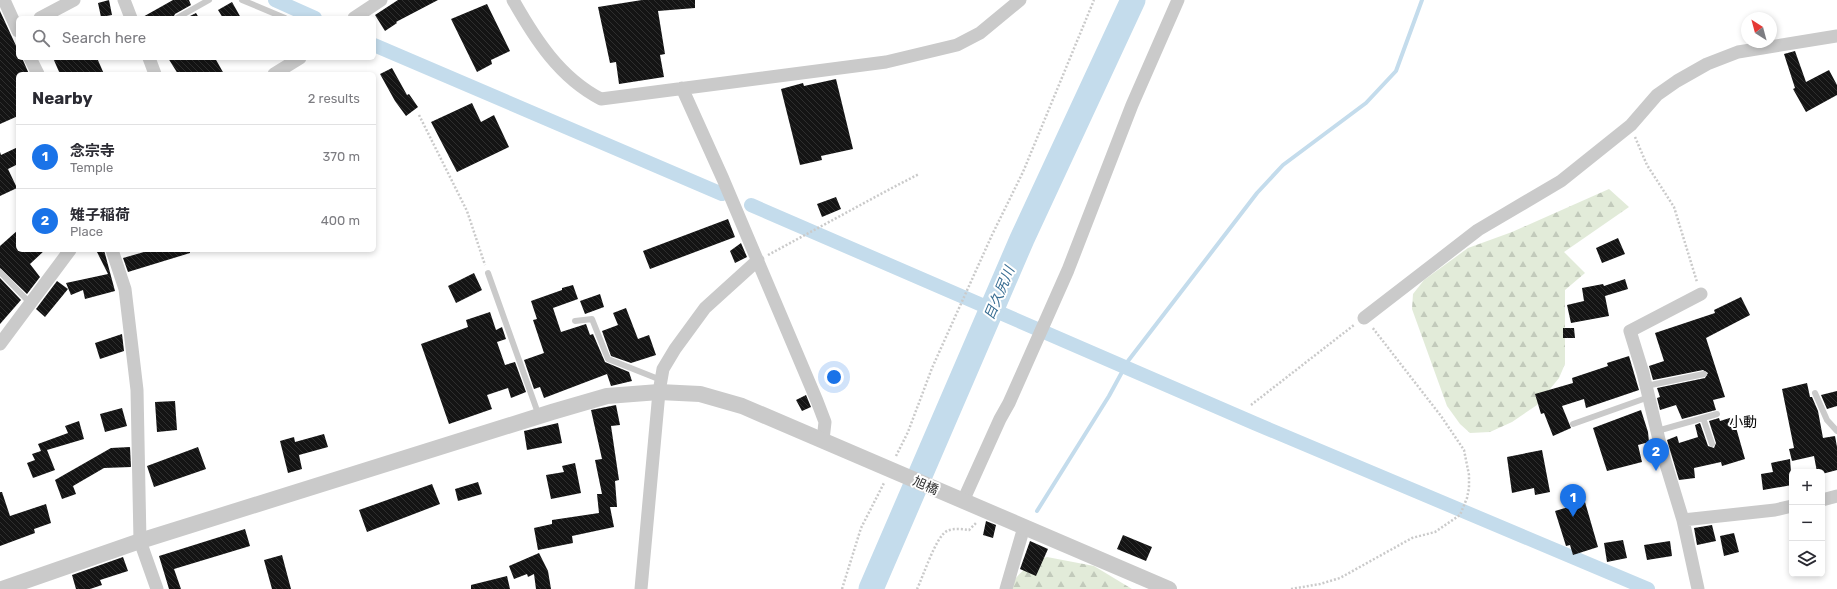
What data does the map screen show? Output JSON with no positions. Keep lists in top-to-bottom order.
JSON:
{
  "streets": {
    "street": ["旭橋"]
  },
  "districts": ["小動"],
  "water": ["目久尻川"],
  "north": "top left",
  "page": {
    "search": "Search here",
    "heading": ["Nearby", "2 results"],
    "list": [
      {
        "mark": "1",
        "name": "念宗寺",
        "note": "Temple",
        "value": "370 m"
      },
      {
        "mark": "2",
        "name": "雉子稲荷",
        "note": "Place",
        "value": "400 m"
      }
    ],
    "pins": ["2", "1"],
    "map_buttons": ["+", "−"]
  }
}
